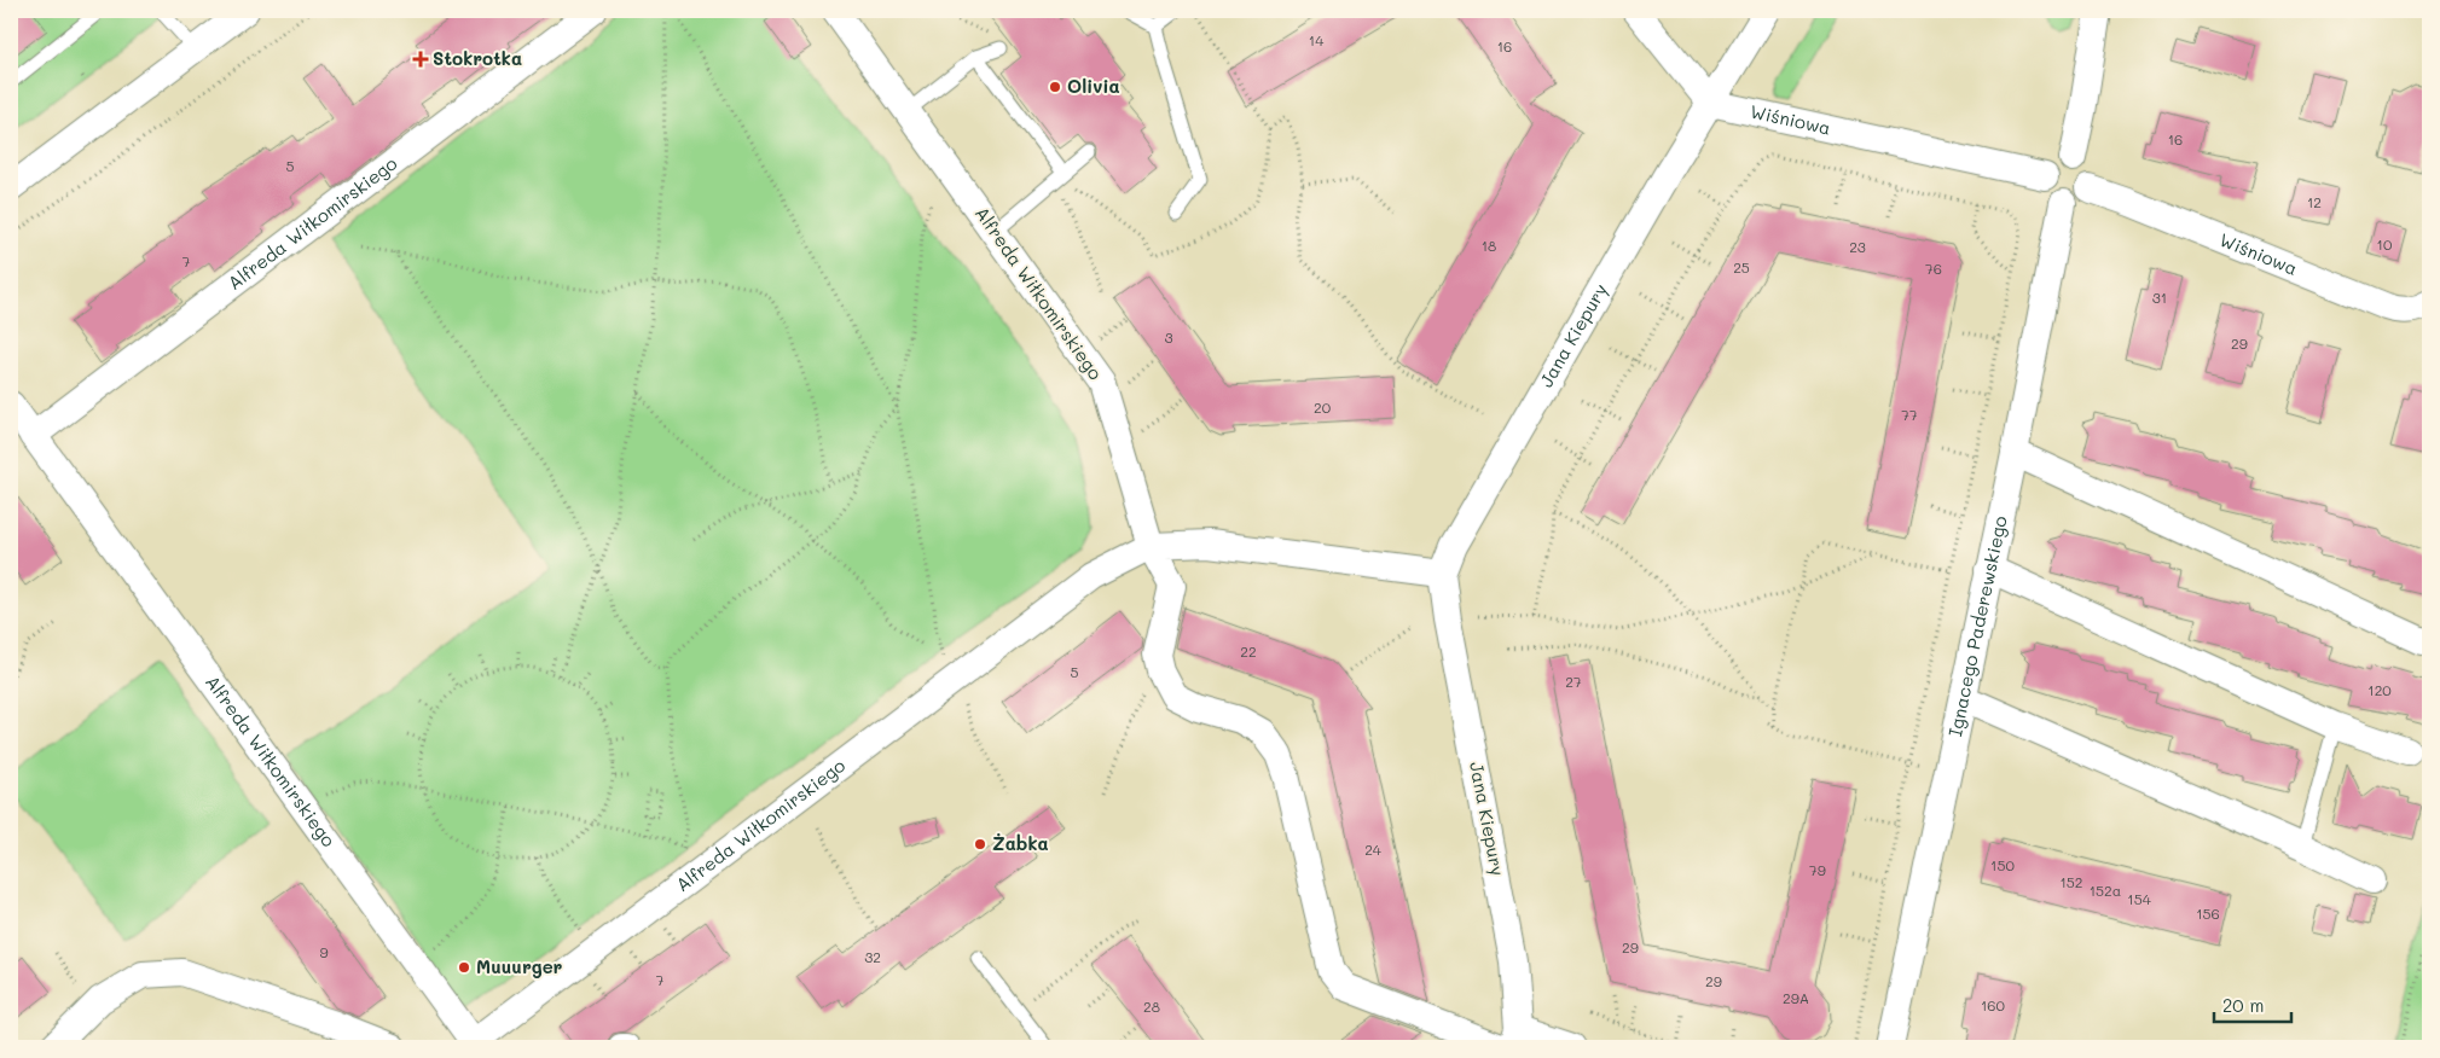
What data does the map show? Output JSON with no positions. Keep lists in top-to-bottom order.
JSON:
{
  "streets": {
    "street": [
      "Wiśniowa",
      "Alfreda Wiłkomirskiego",
      "Jana Kiepury",
      "Ignacego Paderewskiego"
    ]
  },
  "crossings": [
    ["Wiśniowa", "Jana Kiepury"],
    ["Wiśniowa", "Ignacego Paderewskiego"]
  ],
  "places": {
    "health": ["Stokrotka"],
    "other": ["Olivia", "Żabka", "Muuurger"]
  },
  "house_numbers": [
    "14",
    "16",
    "16",
    "5",
    "12",
    "10",
    "18",
    "23",
    "7",
    "25",
    "76",
    "31",
    "3",
    "29",
    "20",
    "77",
    "22",
    "5",
    "27",
    "120",
    "24",
    "150",
    "79",
    "152",
    "152a",
    "154",
    "156",
    "29",
    "9",
    "32",
    "7",
    "29",
    "29A",
    "160",
    "28"
  ],
  "scale_bar": "20 m"
}
